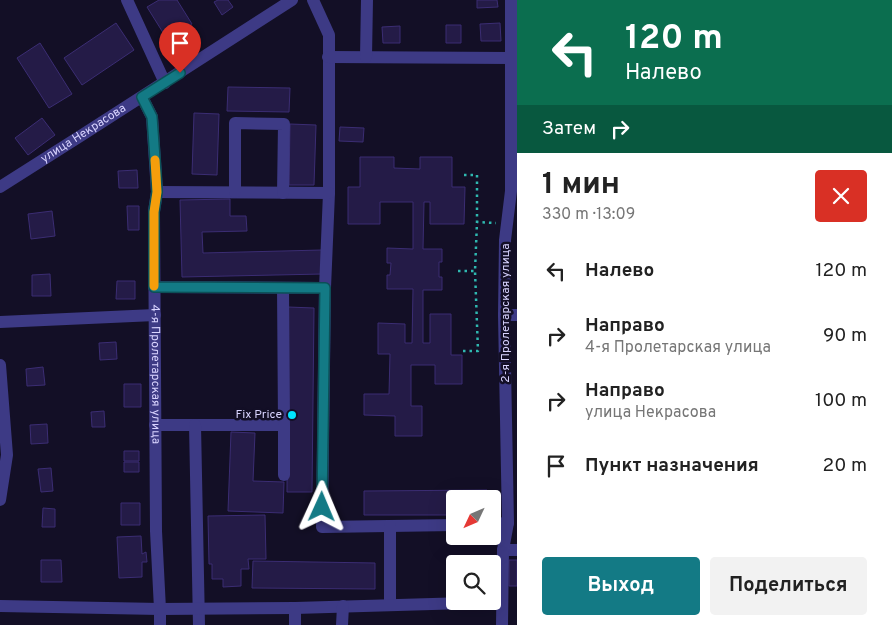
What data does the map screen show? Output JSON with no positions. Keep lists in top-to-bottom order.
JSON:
{
  "streets": {
    "street": ["улица Некрасова", "2-я Пролетарская улица", "4-я Пролетарская улица"]
  },
  "crossings": [
    ["улица Некрасова", "4-я Пролетарская улица"]
  ],
  "places": ["Fix Price"],
  "north": "bottom left",
  "page": {
    "turn": ["120 m", "Налево"],
    "then": "Затем",
    "heading": ["1 мин", "330 m · 13:09"],
    "list": [
      {
        "name": "Налево",
        "value": "120 m"
      },
      {
        "name": "Направо",
        "note": "4-я Пролетарская улица",
        "value": "90 m"
      },
      {
        "name": "Направо",
        "note": "улица Некрасова",
        "value": "100 m"
      },
      {
        "name": "Пункт назначения",
        "value": "20 m"
      }
    ],
    "buttons": ["Выход", "Поделиться"]
  }
}
